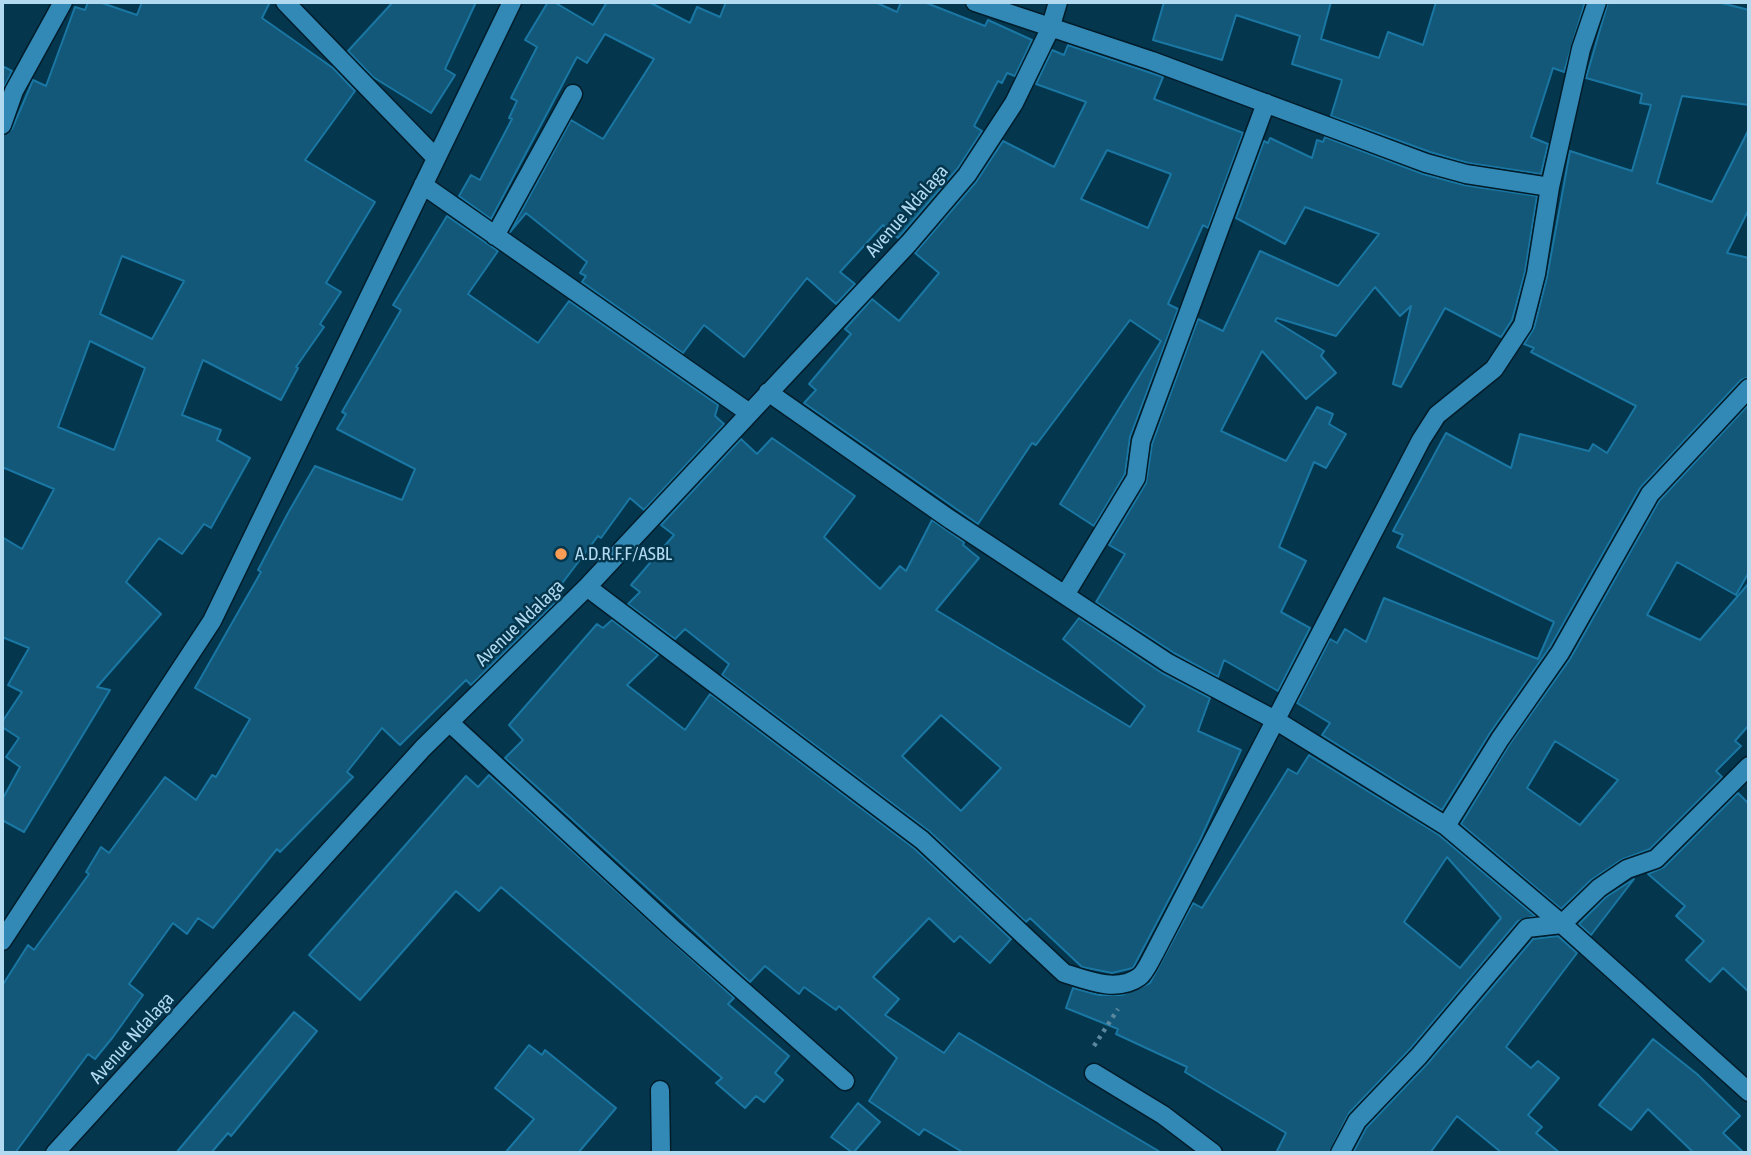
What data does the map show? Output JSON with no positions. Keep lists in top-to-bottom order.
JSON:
{
  "streets": {
    "street": ["Avenue Ndalaga"]
  },
  "places": ["A.D.R.F.F/ASBL"]
}
